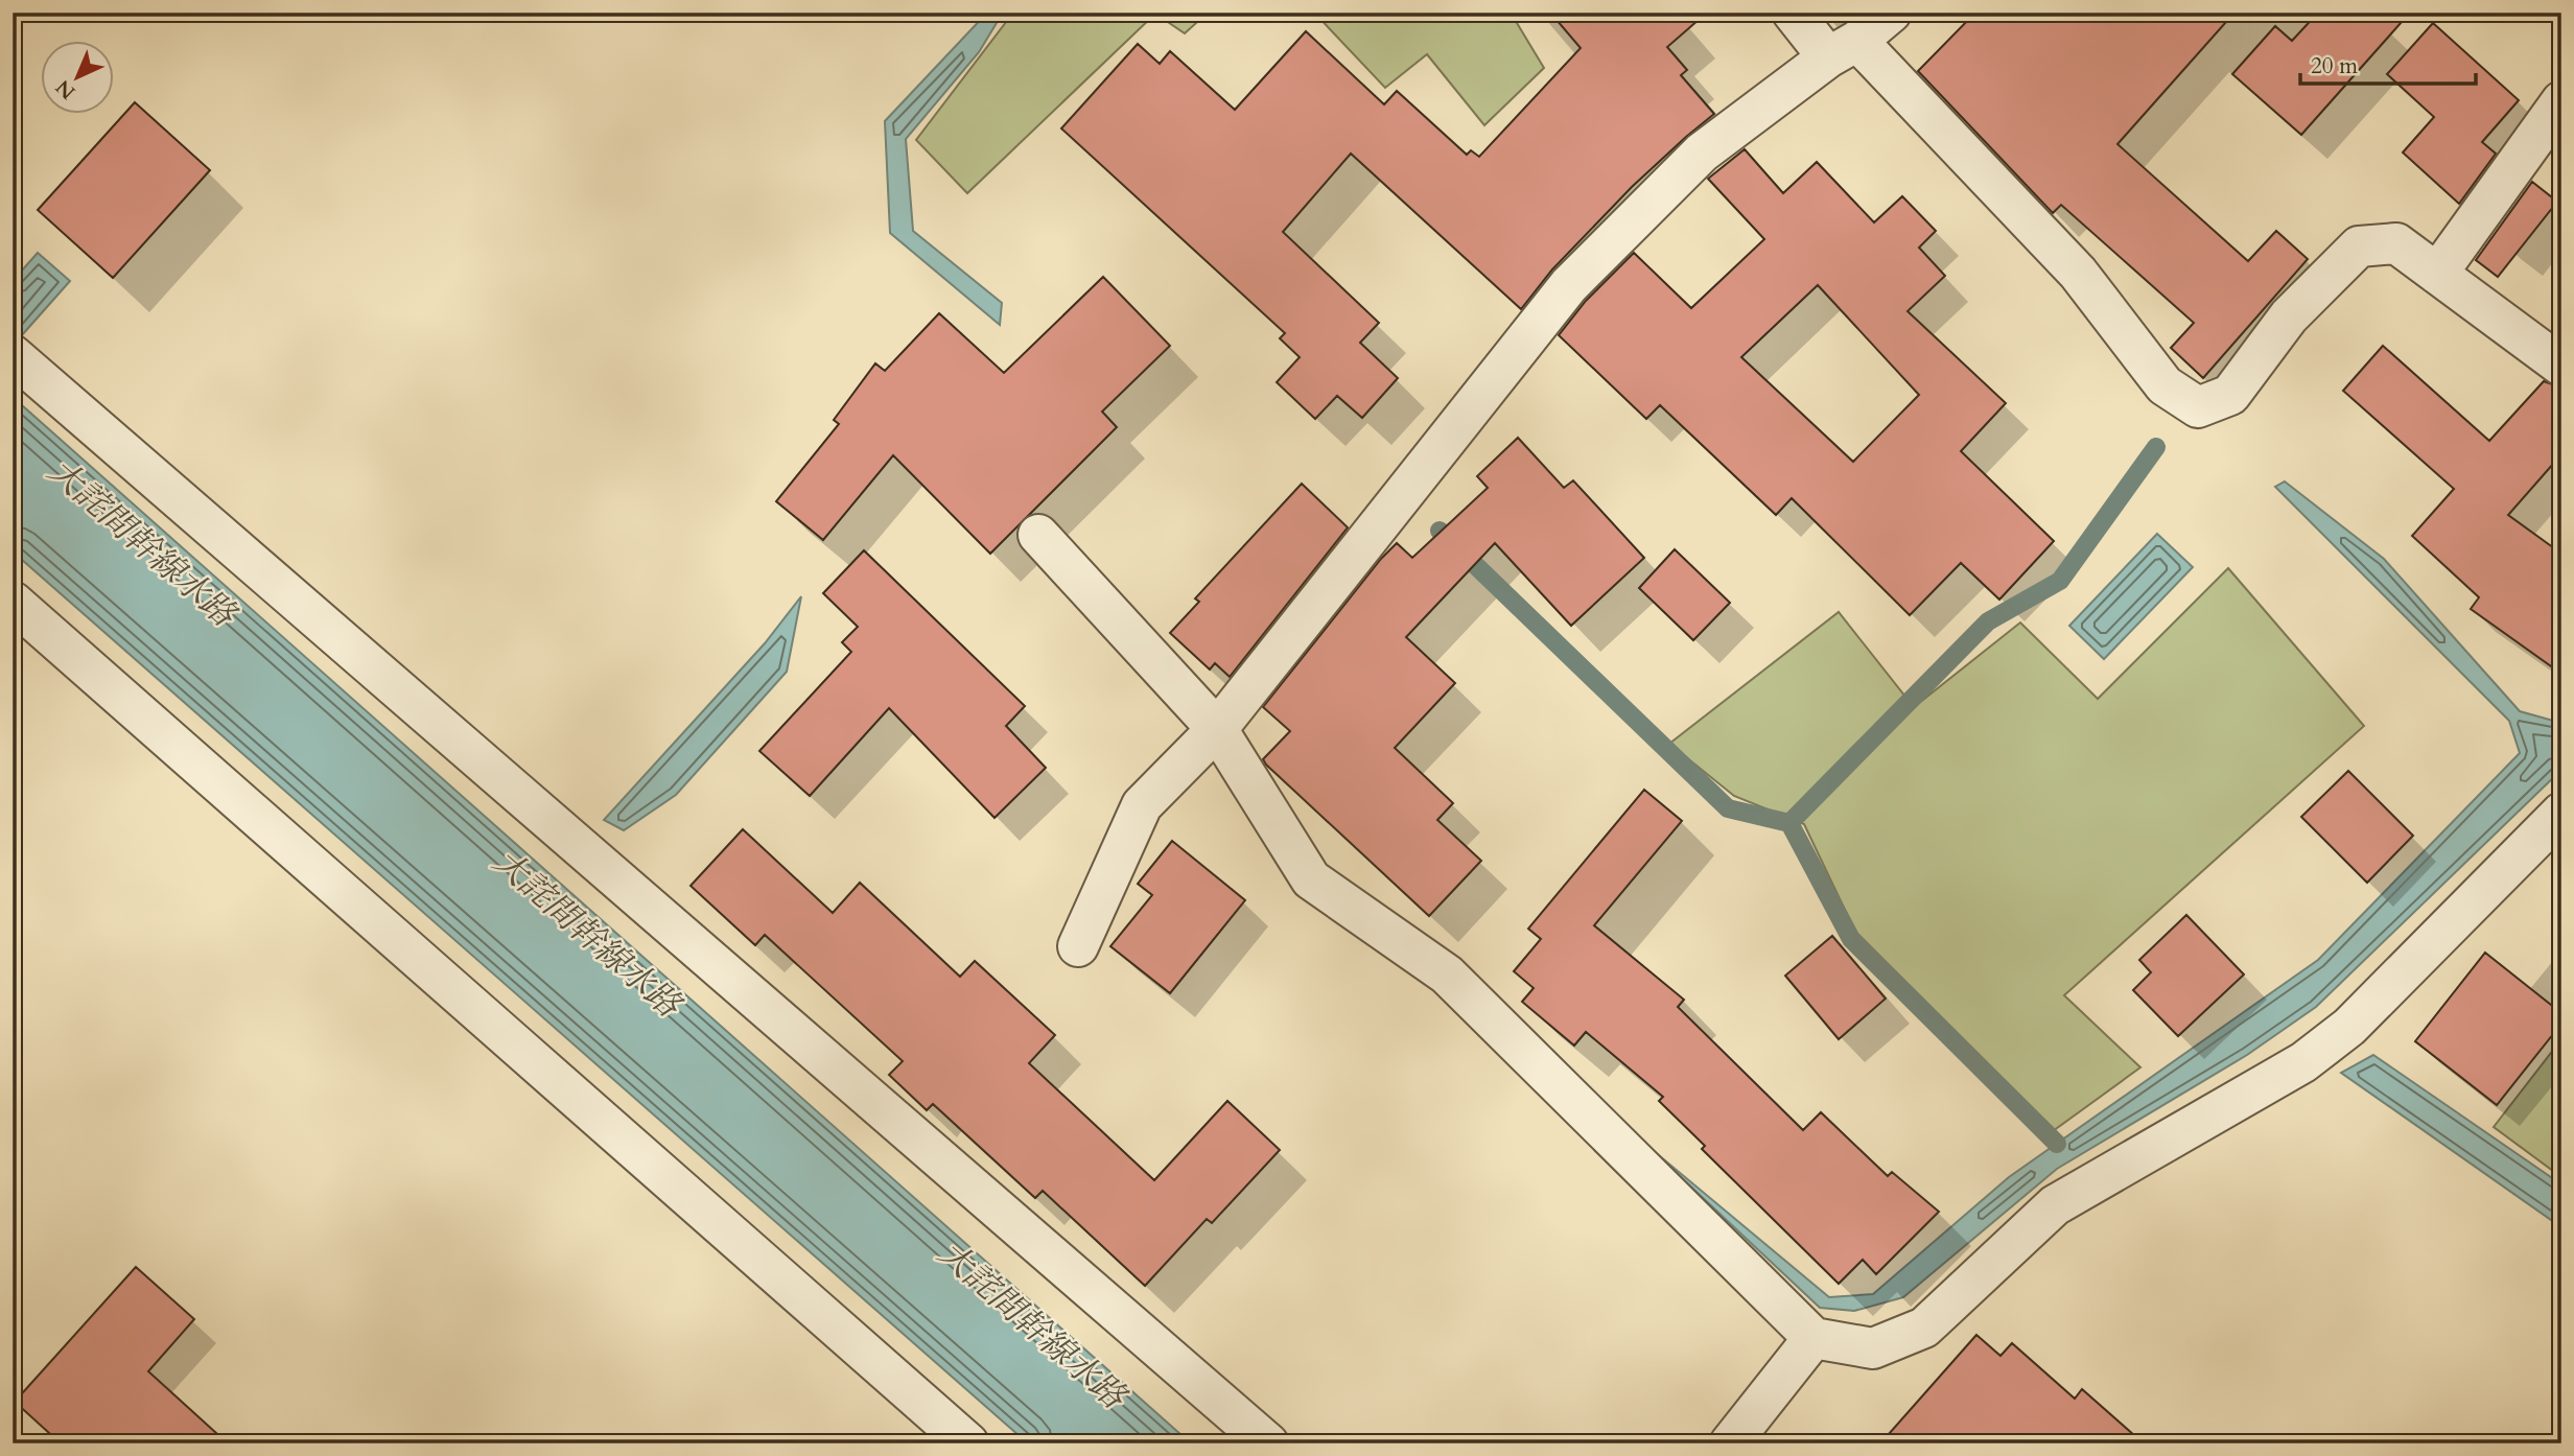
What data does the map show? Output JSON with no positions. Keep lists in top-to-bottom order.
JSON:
{
  "water": ["大詫間幹線水路"],
  "scale_bar": "20 m",
  "north": "bottom left"
}
